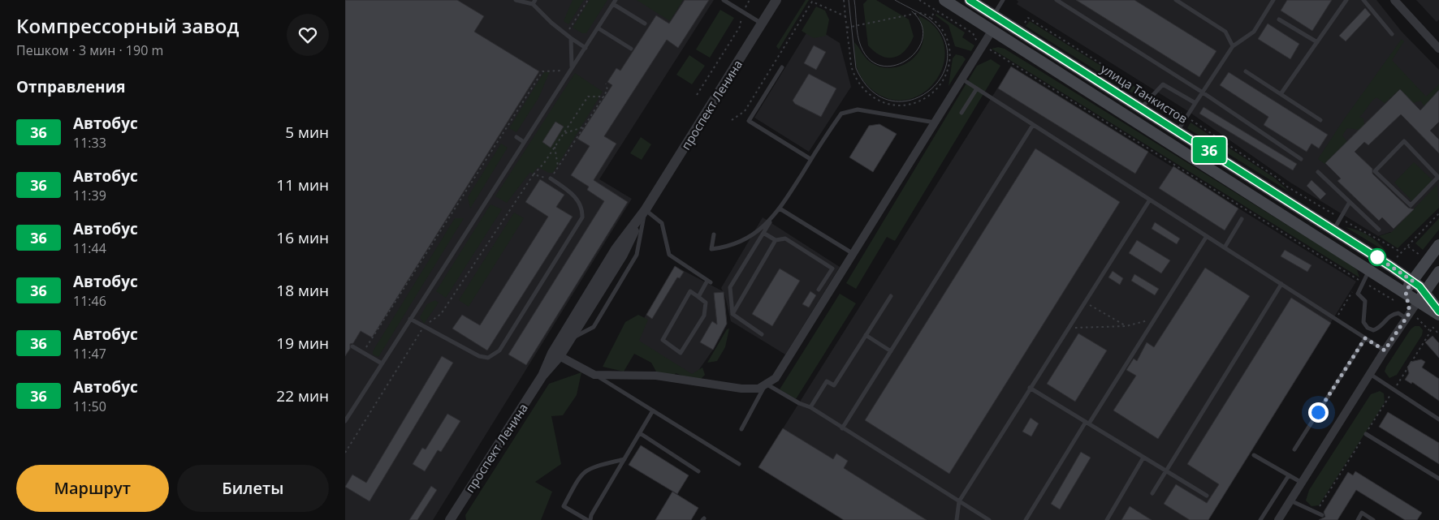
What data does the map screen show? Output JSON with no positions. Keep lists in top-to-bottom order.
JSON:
{
  "streets": {
    "main road": ["улица Танкистов"],
    "street": ["проспект Ленина"]
  },
  "lines": ["bus line 36"],
  "page": {
    "heading": [
      ["Компрессорный завод", "Пешком · 3 мин · 190 m"],
      "Отправления"
    ],
    "on_map": "36",
    "list": [
      {
        "mark": "36",
        "name": "Автобус",
        "note": "11:33",
        "value": "5 мин"
      },
      {
        "mark": "36",
        "name": "Автобус",
        "note": "11:39",
        "value": "11 мин"
      },
      {
        "mark": "36",
        "name": "Автобус",
        "note": "11:44",
        "value": "16 мин"
      },
      {
        "mark": "36",
        "name": "Автобус",
        "note": "11:46",
        "value": "18 мин"
      },
      {
        "mark": "36",
        "name": "Автобус",
        "note": "11:47",
        "value": "19 мин"
      },
      {
        "mark": "36",
        "name": "Автобус",
        "note": "11:50",
        "value": "22 мин"
      }
    ],
    "buttons": ["Маршрут", "Билеты"]
  }
}
